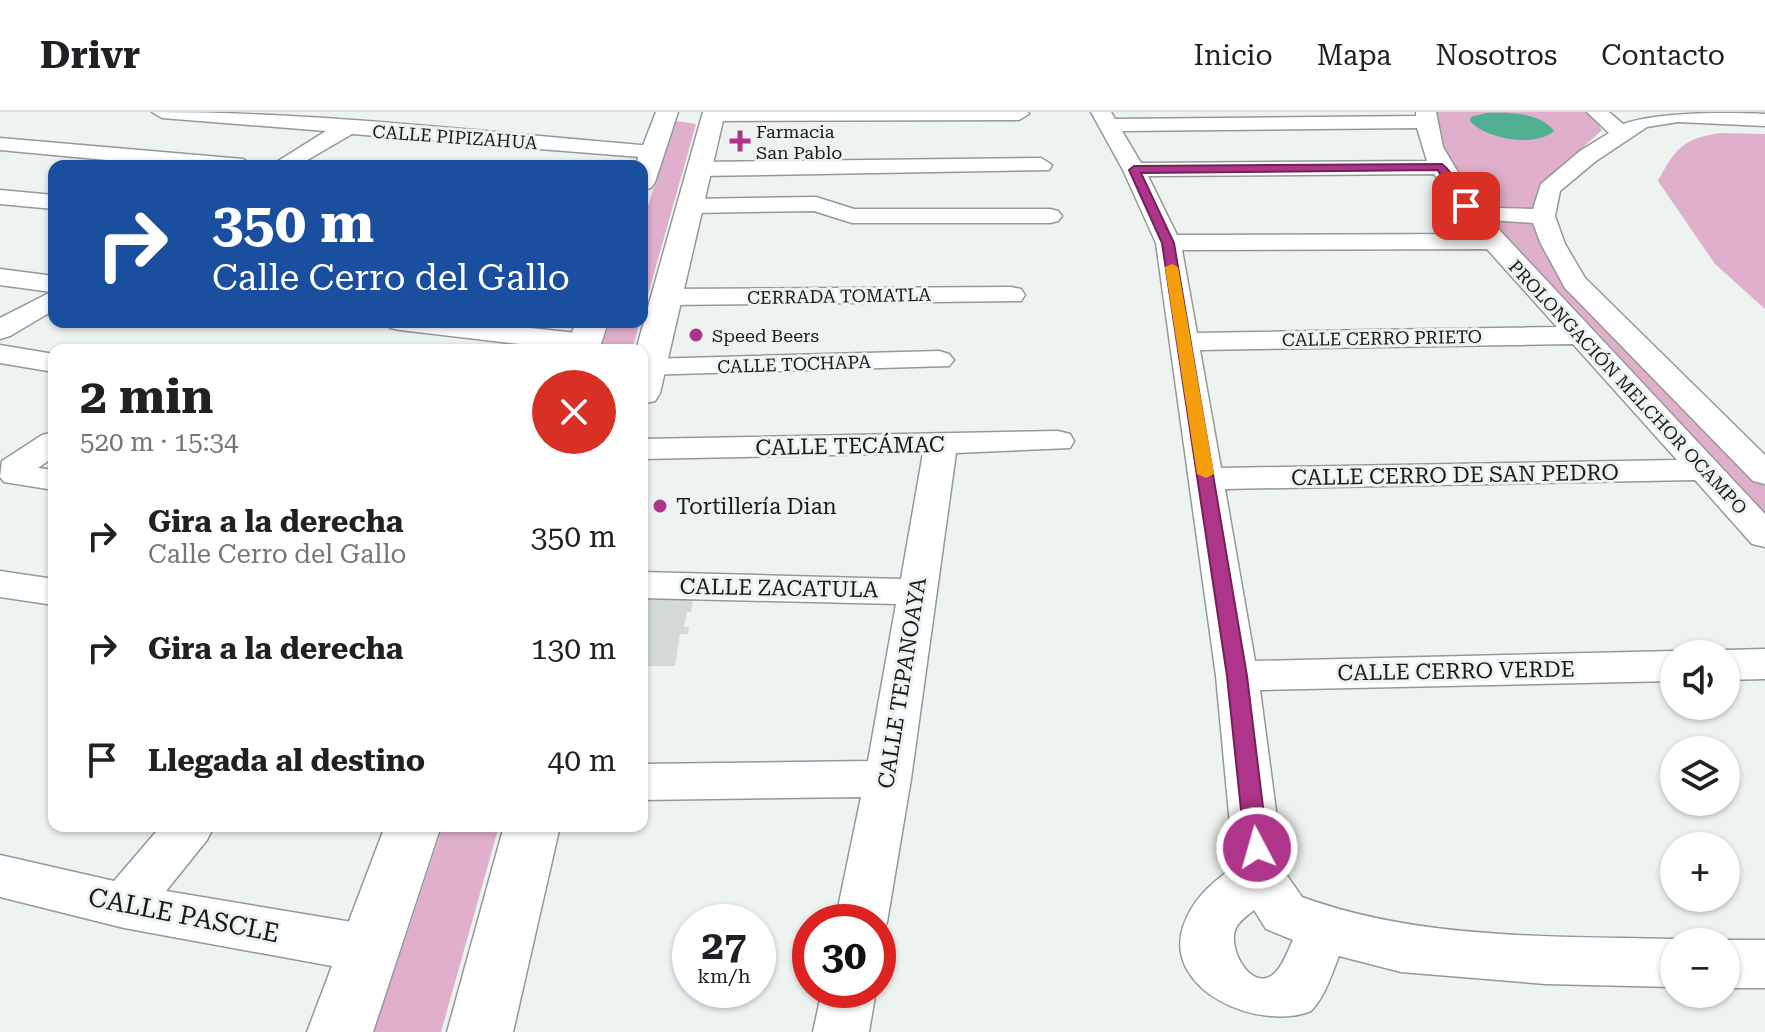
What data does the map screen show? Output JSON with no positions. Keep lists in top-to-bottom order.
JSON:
{
  "streets": {
    "street": [
      "CALLE PIPIZAHUA",
      "CERRADA TOMATLA",
      "CALLE CERRO PRIETO",
      "CALLE TOCHAPA",
      "PROLONGACIÓN MELCHOR OCAMPO",
      "CALLE TECÁMAC",
      "CALLE CERRO DE SAN PEDRO",
      "CALLE ZACATULA",
      "CALLE CERRO VERDE",
      "CALLE TEPANOAYA",
      "CALLE PASCLE"
    ]
  },
  "crossings": [
    ["CALLE CERRO PRIETO", "PROLONGACIÓN MELCHOR OCAMPO"],
    ["PROLONGACIÓN MELCHOR OCAMPO", "CALLE CERRO DE SAN PEDRO"],
    ["CALLE TECÁMAC", "CALLE TEPANOAYA"],
    ["CALLE ZACATULA", "CALLE TEPANOAYA"]
  ],
  "places": {
    "health": ["Farmacia San Pablo"],
    "other": ["Speed Beers", "Tortillería Dian"]
  },
  "page": {
    "header": "Drivr",
    "nav": [
      "Inicio",
      "Mapa",
      "Nosotros",
      "Contacto"
    ],
    "turn": ["350 m", "Calle Cerro del Gallo"],
    "heading": ["2 min", "520 m · 15:34"],
    "list": [
      {
        "name": "Gira a la derecha",
        "note": "Calle Cerro del Gallo",
        "value": "350 m"
      },
      {
        "name": "Gira a la derecha",
        "value": "130 m"
      },
      {
        "name": "Llegada al destino",
        "value": "40 m"
      }
    ],
    "map_buttons": ["+", "−"],
    "speed": "27 km/h",
    "limit": "30"
  }
}
